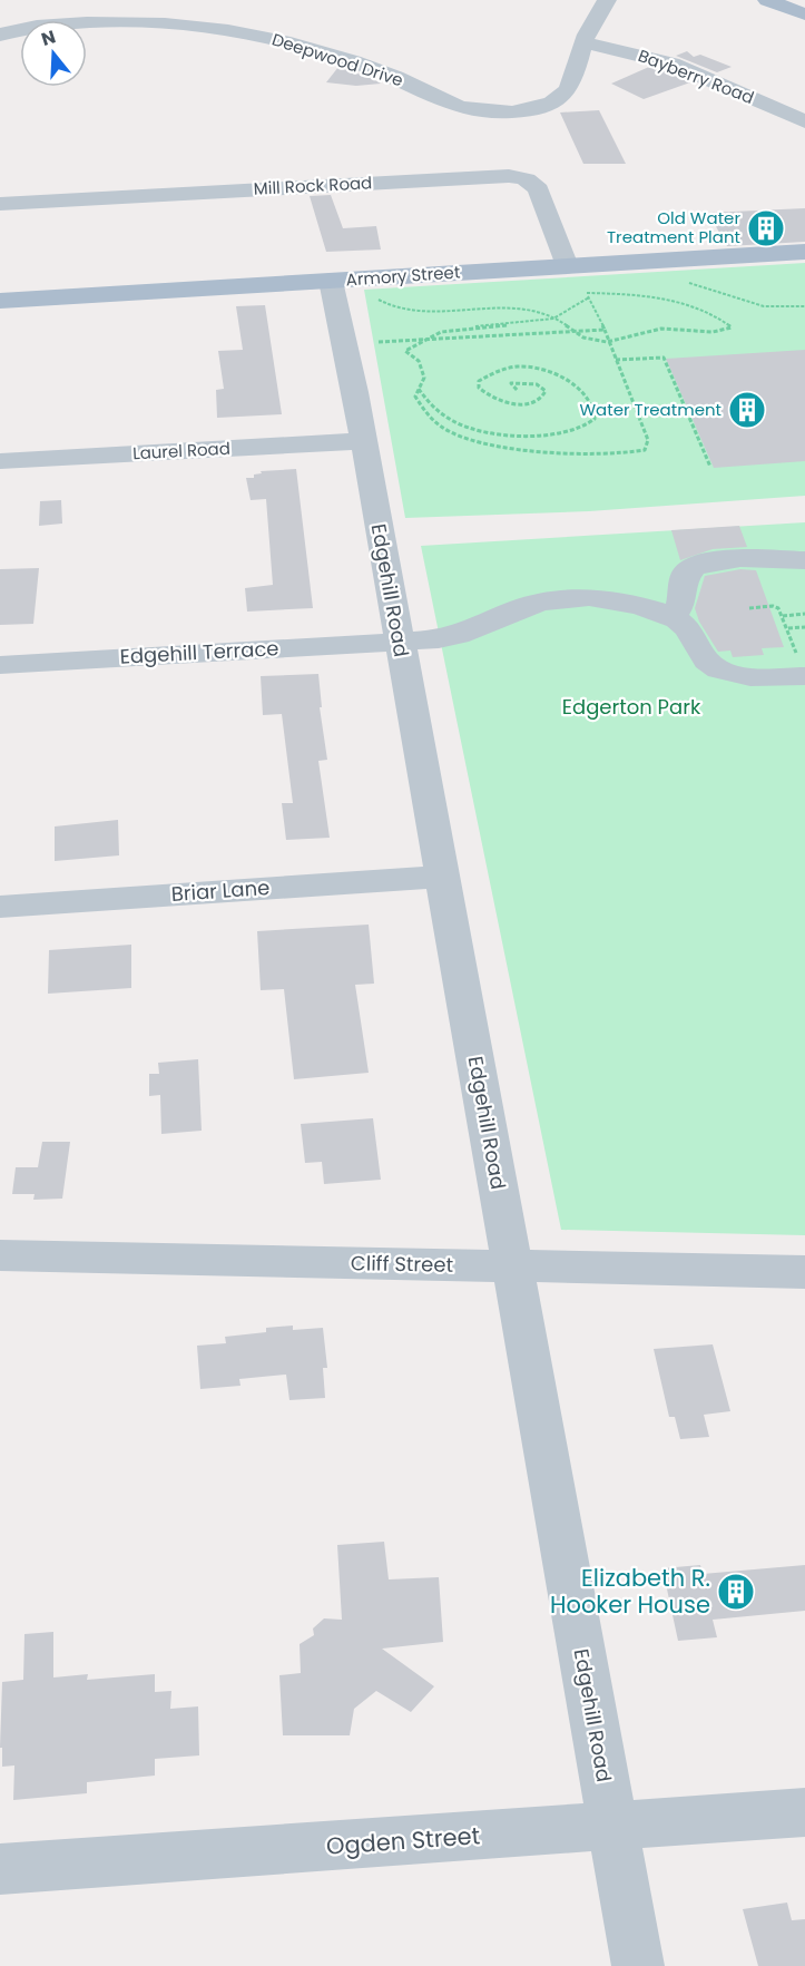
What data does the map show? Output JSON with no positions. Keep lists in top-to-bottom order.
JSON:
{
  "streets": {
    "main road": ["Armory Street"],
    "street": [
      "Deepwood Drive",
      "Bayberry Road",
      "Mill Rock Road",
      "Laurel Road",
      "Edgehill Road",
      "Edgehill Terrace",
      "Briar Lane",
      "Cliff Street",
      "Ogden Street"
    ]
  },
  "crossings": [
    ["Deepwood Drive", "Bayberry Road"],
    ["Mill Rock Road", "Armory Street"],
    ["Armory Street", "Edgehill Road"],
    ["Laurel Road", "Edgehill Road"],
    ["Edgehill Road", "Edgehill Terrace"],
    ["Edgehill Road", "Briar Lane"],
    ["Edgehill Road", "Cliff Street"],
    ["Edgehill Road", "Ogden Street"]
  ],
  "parks": ["Edgerton Park"],
  "places": {
    "building": ["Old Water Treatment Plant", "Water Treatment", "Elizabeth R. Hooker House"]
  },
  "north": "top"
}
